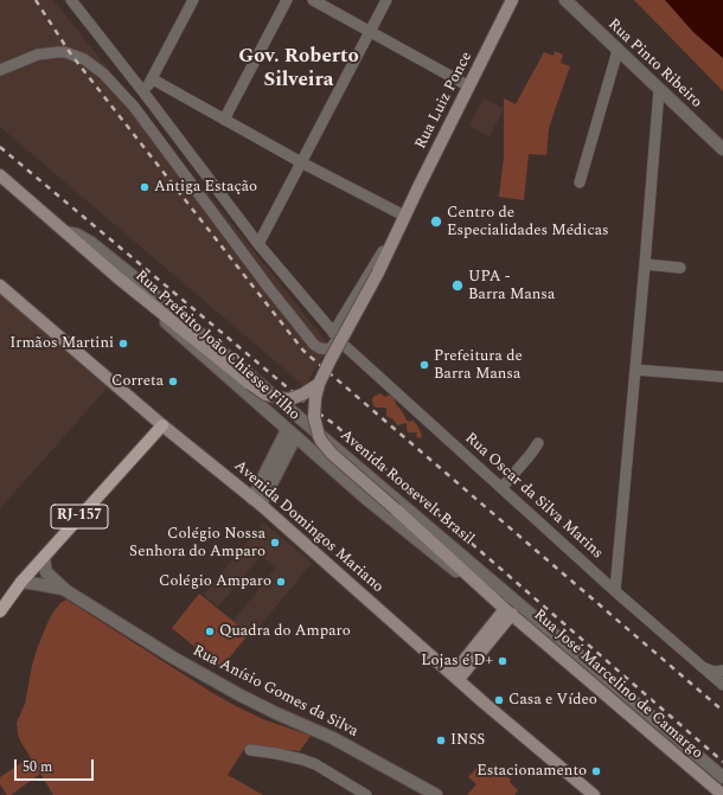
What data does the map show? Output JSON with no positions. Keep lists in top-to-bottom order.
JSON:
{
  "streets": {
    "main road": [
      "Rua Luiz Ponce",
      "Rua Prefeito João Chiesse Filho",
      "RJ-157",
      "Avenida Domingos Mariano",
      "Rua José Marcelino de Camargo"
    ],
    "street": [
      "Rua Pinto Ribeiro",
      "Avenida Roosevelt Brasil",
      "Rua Oscar da Silva Marins",
      "Rua Anísio Gomes da Silva"
    ]
  },
  "crossings": [
    ["Rua Luiz Ponce", "Rua Prefeito João Chiesse Filho"],
    ["Rua Luiz Ponce", "Rua Oscar da Silva Marins"],
    ["Rua Luiz Ponce", "Rua José Marcelino de Camargo"],
    ["Rua Prefeito João Chiesse Filho", "Avenida Roosevelt Brasil"],
    ["Rua Prefeito João Chiesse Filho", "Rua José Marcelino de Camargo"],
    ["RJ-157", "Avenida Domingos Mariano"],
    ["RJ-157", "Rua Anísio Gomes da Silva"]
  ],
  "districts": ["Gov. Roberto Silveira"],
  "places": [
    "Antiga Estação",
    "Centro de Especialidades Médicas",
    "UPA - Barra Mansa",
    "Irmãos Martini",
    "Prefeitura de Barra Mansa",
    "Correta",
    "Colégio Nossa Senhora do Amparo",
    "Colégio Amparo",
    "Quadra do Amparo",
    "Lojas é D+",
    "Casa e Vídeo",
    "INSS",
    "Estacionamento"
  ],
  "scale_bar": "50 m"
}
